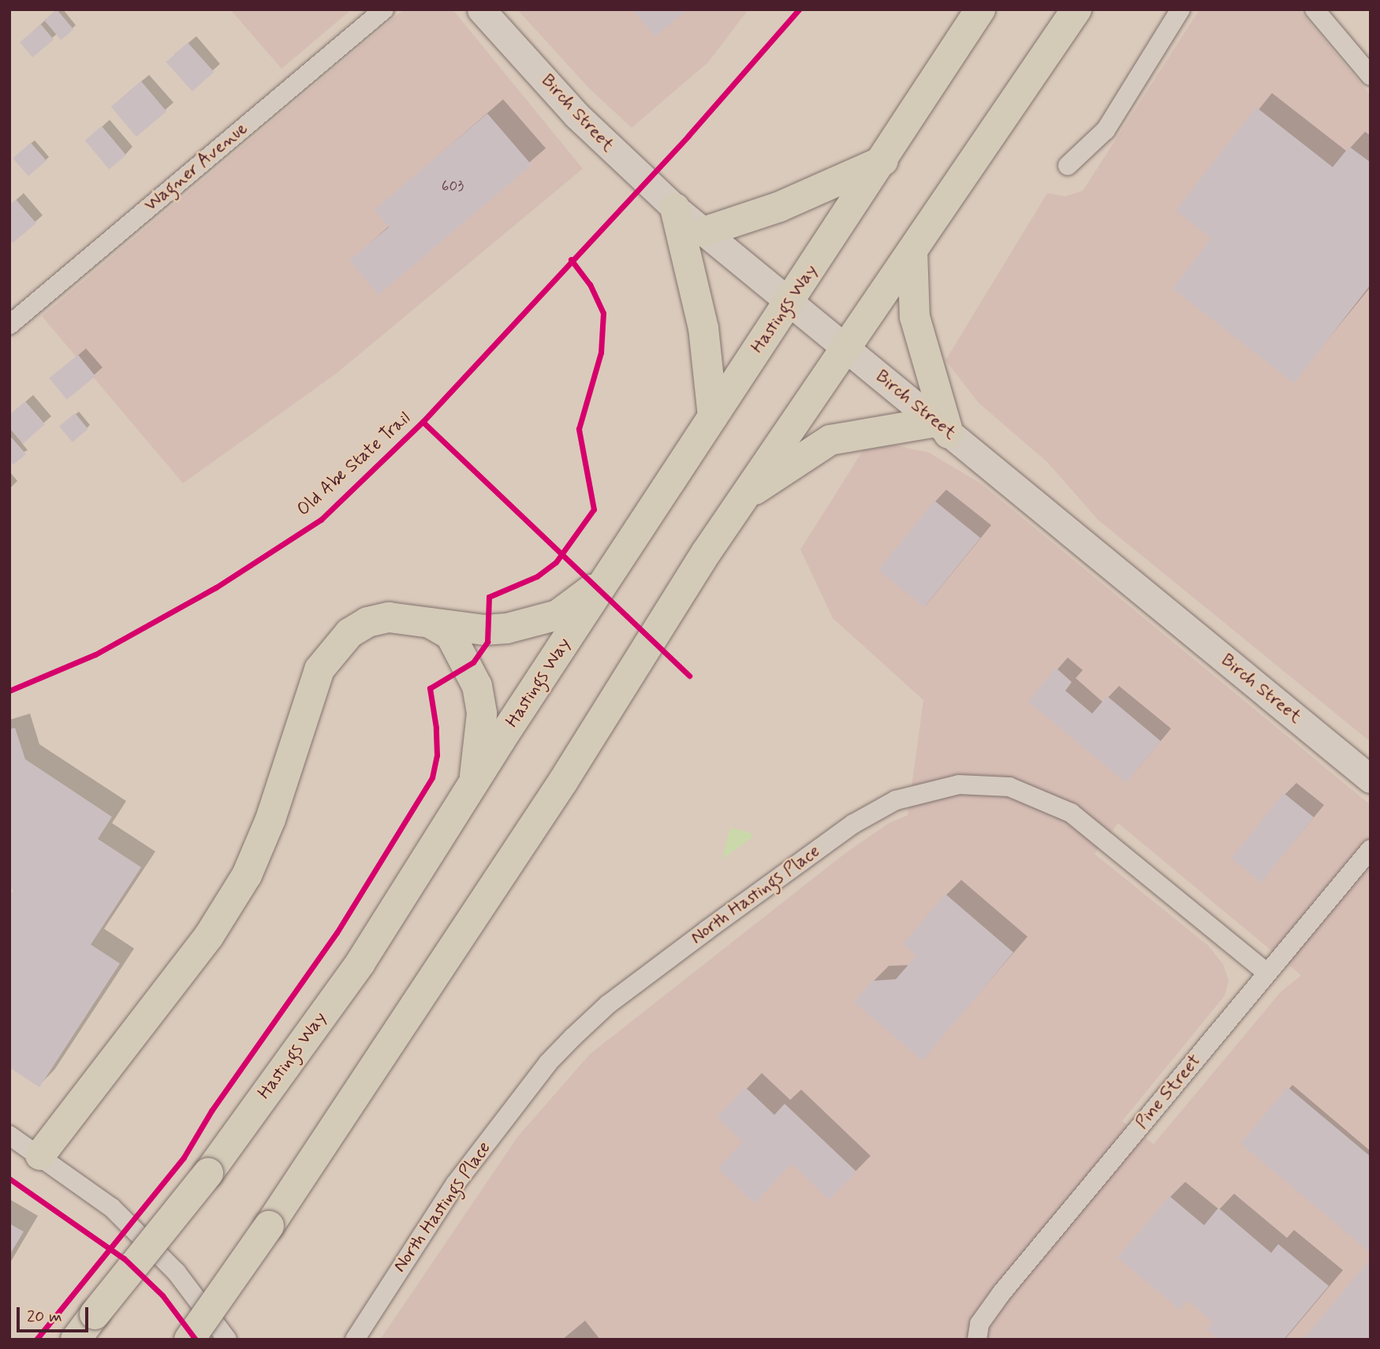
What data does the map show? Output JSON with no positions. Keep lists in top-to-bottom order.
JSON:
{
  "streets": {
    "main road": ["Birch Street", "Hastings Way"],
    "street": ["Wagner Avenue", "North Hastings Place", "Pine Street"],
    "cycle path": ["Old Abe State Trail"]
  },
  "crossings": [
    ["Birch Street", "Hastings Way"],
    ["North Hastings Place", "Pine Street"]
  ],
  "house_numbers": ["603"],
  "scale_bar": "20 m"
}
